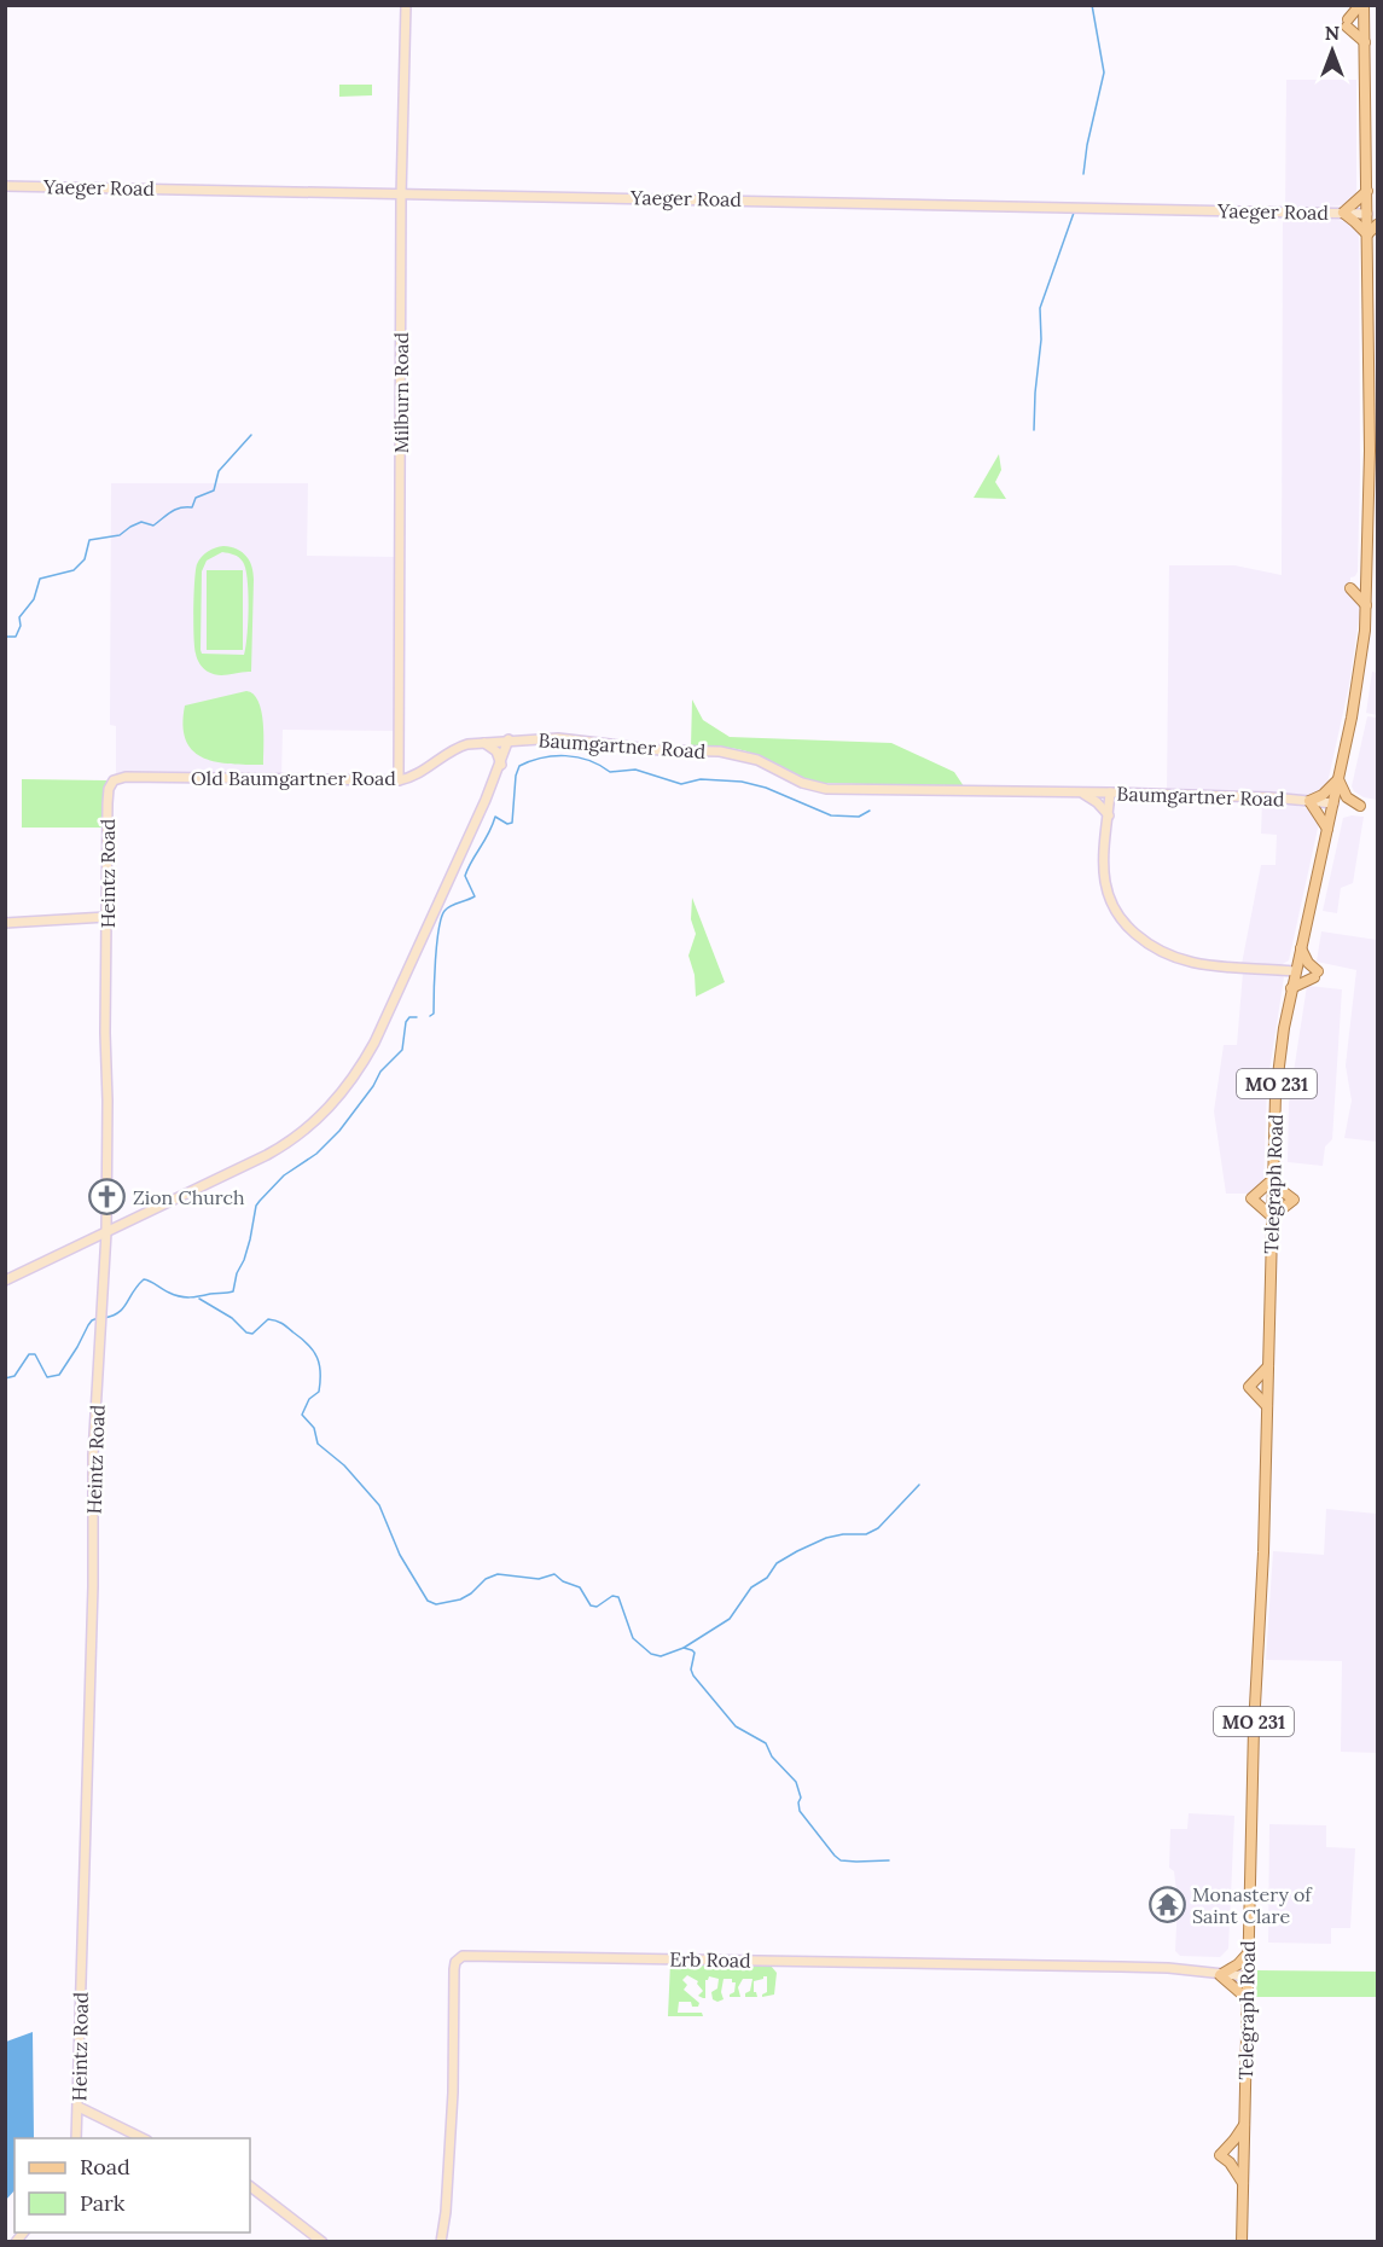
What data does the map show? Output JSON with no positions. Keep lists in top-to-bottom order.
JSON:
{
  "streets": {
    "main road": ["MO 231", "Telegraph Road"],
    "street": [
      "Yaeger Road",
      "Milburn Road",
      "Baumgartner Road",
      "Old Baumgartner Road",
      "Heintz Road",
      "Erb Road"
    ]
  },
  "crossings": [
    ["Yaeger Road", "Milburn Road"],
    ["Yaeger Road", "Telegraph Road"],
    ["Milburn Road", "Old Baumgartner Road"],
    ["Baumgartner Road", "Old Baumgartner Road"],
    ["Baumgartner Road", "Heintz Road"],
    ["Baumgartner Road", "Telegraph Road"],
    ["Old Baumgartner Road", "Heintz Road"],
    ["Telegraph Road", "Erb Road"]
  ],
  "places": {
    "church": ["Zion Church"],
    "temple": ["Monastery of Saint Clare"]
  },
  "legend": ["Road", "Park"],
  "north": "top"
}
